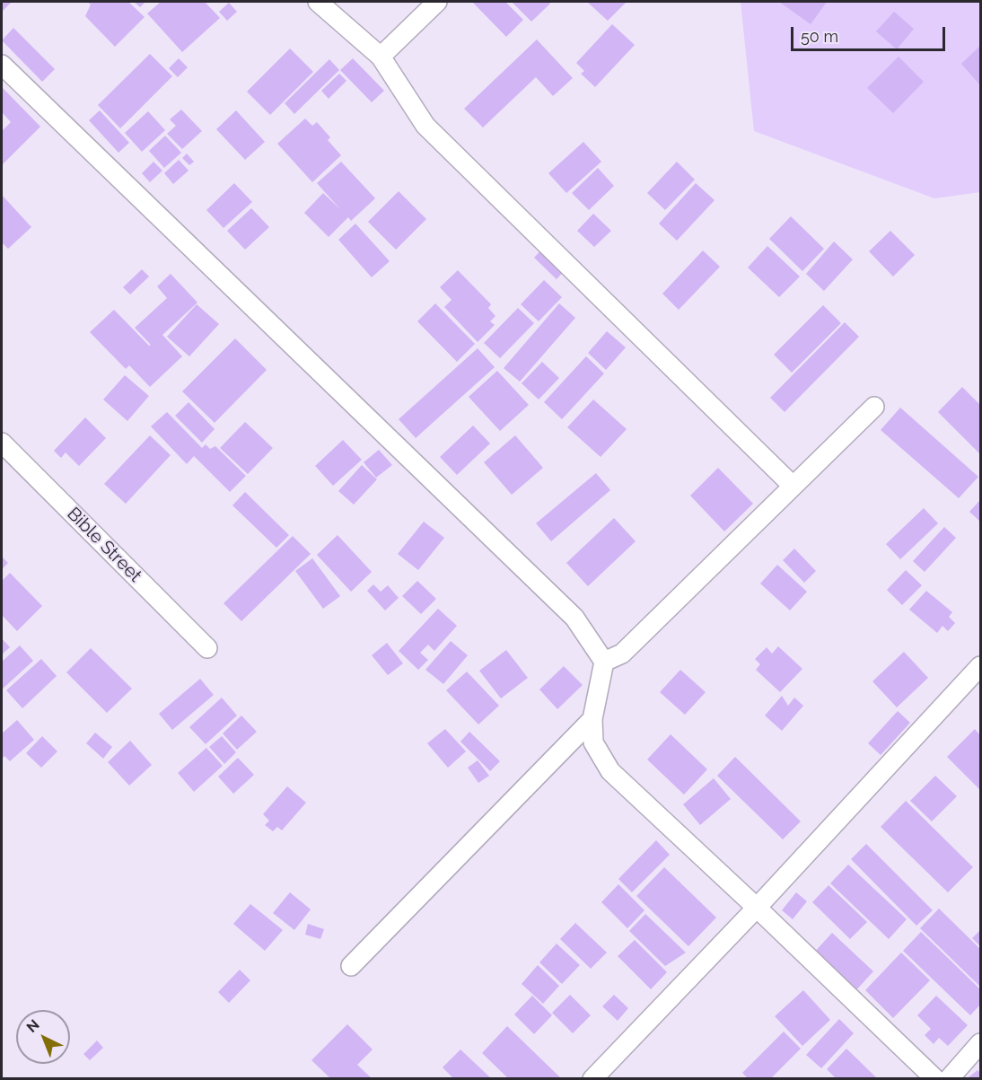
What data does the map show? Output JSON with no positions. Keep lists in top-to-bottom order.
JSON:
{
  "streets": {
    "street": ["Bible Street"]
  },
  "scale_bar": "50 m",
  "north": "top left"
}
